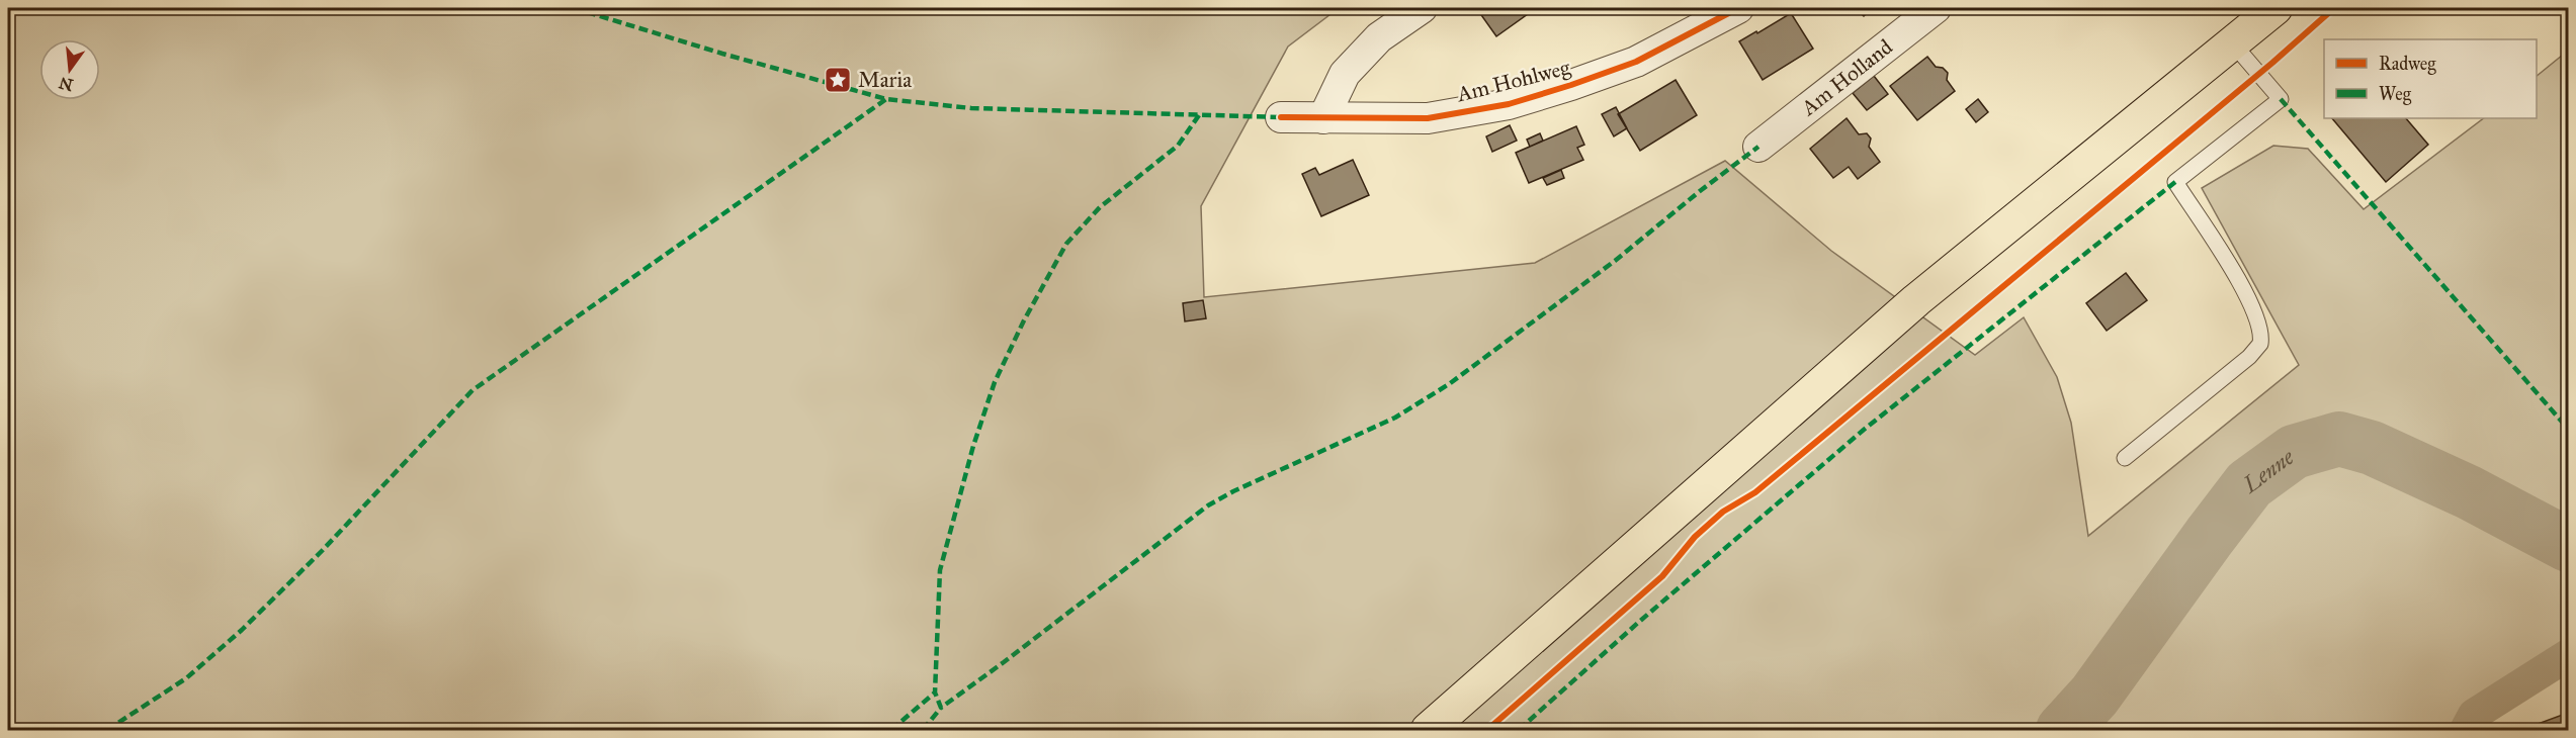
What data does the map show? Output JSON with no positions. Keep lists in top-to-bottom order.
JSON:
{
  "streets": {
    "street": ["Am Holland", "Am Hohlweg"]
  },
  "water": ["Lenne"],
  "places": {
    "place": ["Maria"]
  },
  "legend": ["Radweg", "Weg"],
  "north": "bottom"
}
